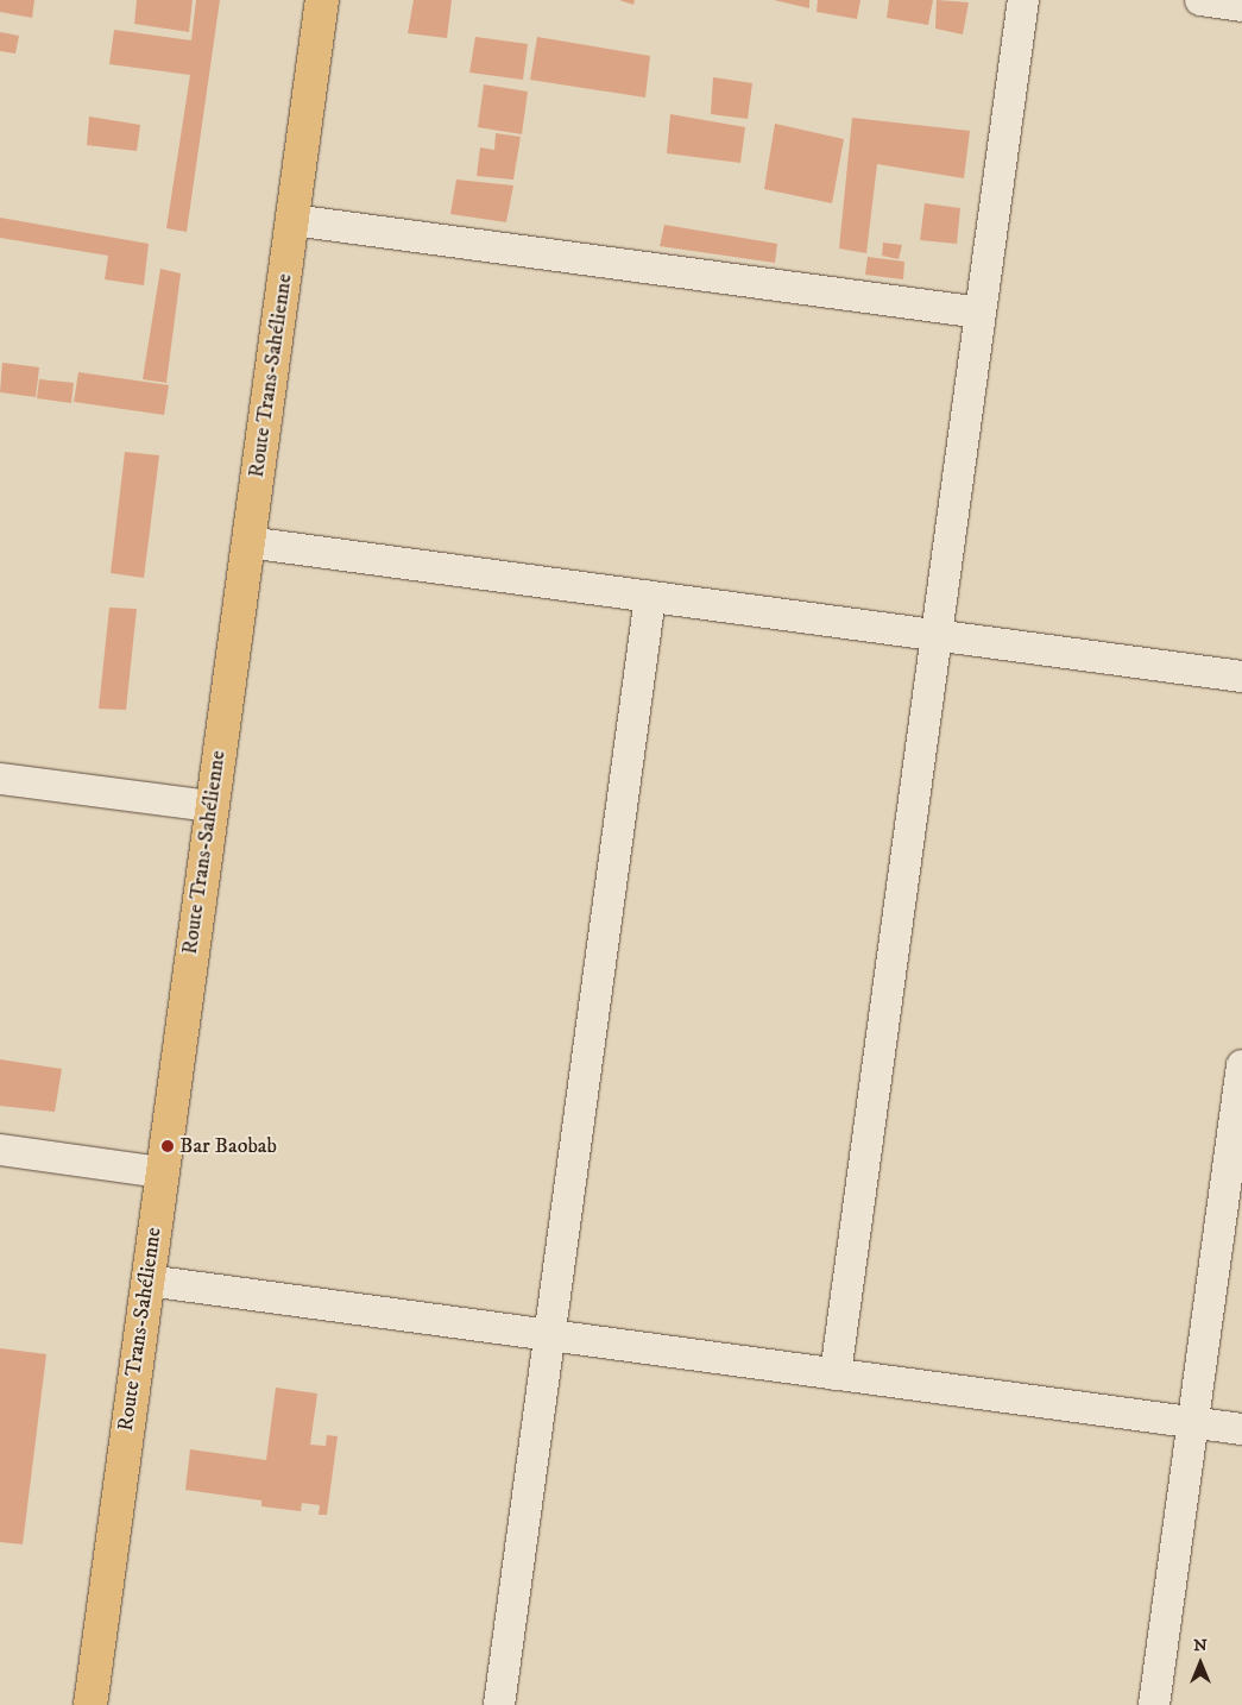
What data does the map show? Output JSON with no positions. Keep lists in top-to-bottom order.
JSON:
{
  "streets": {
    "highway": ["Route Trans-Sahélienne"]
  },
  "places": ["Bar Baobab"],
  "north": "top"
}
